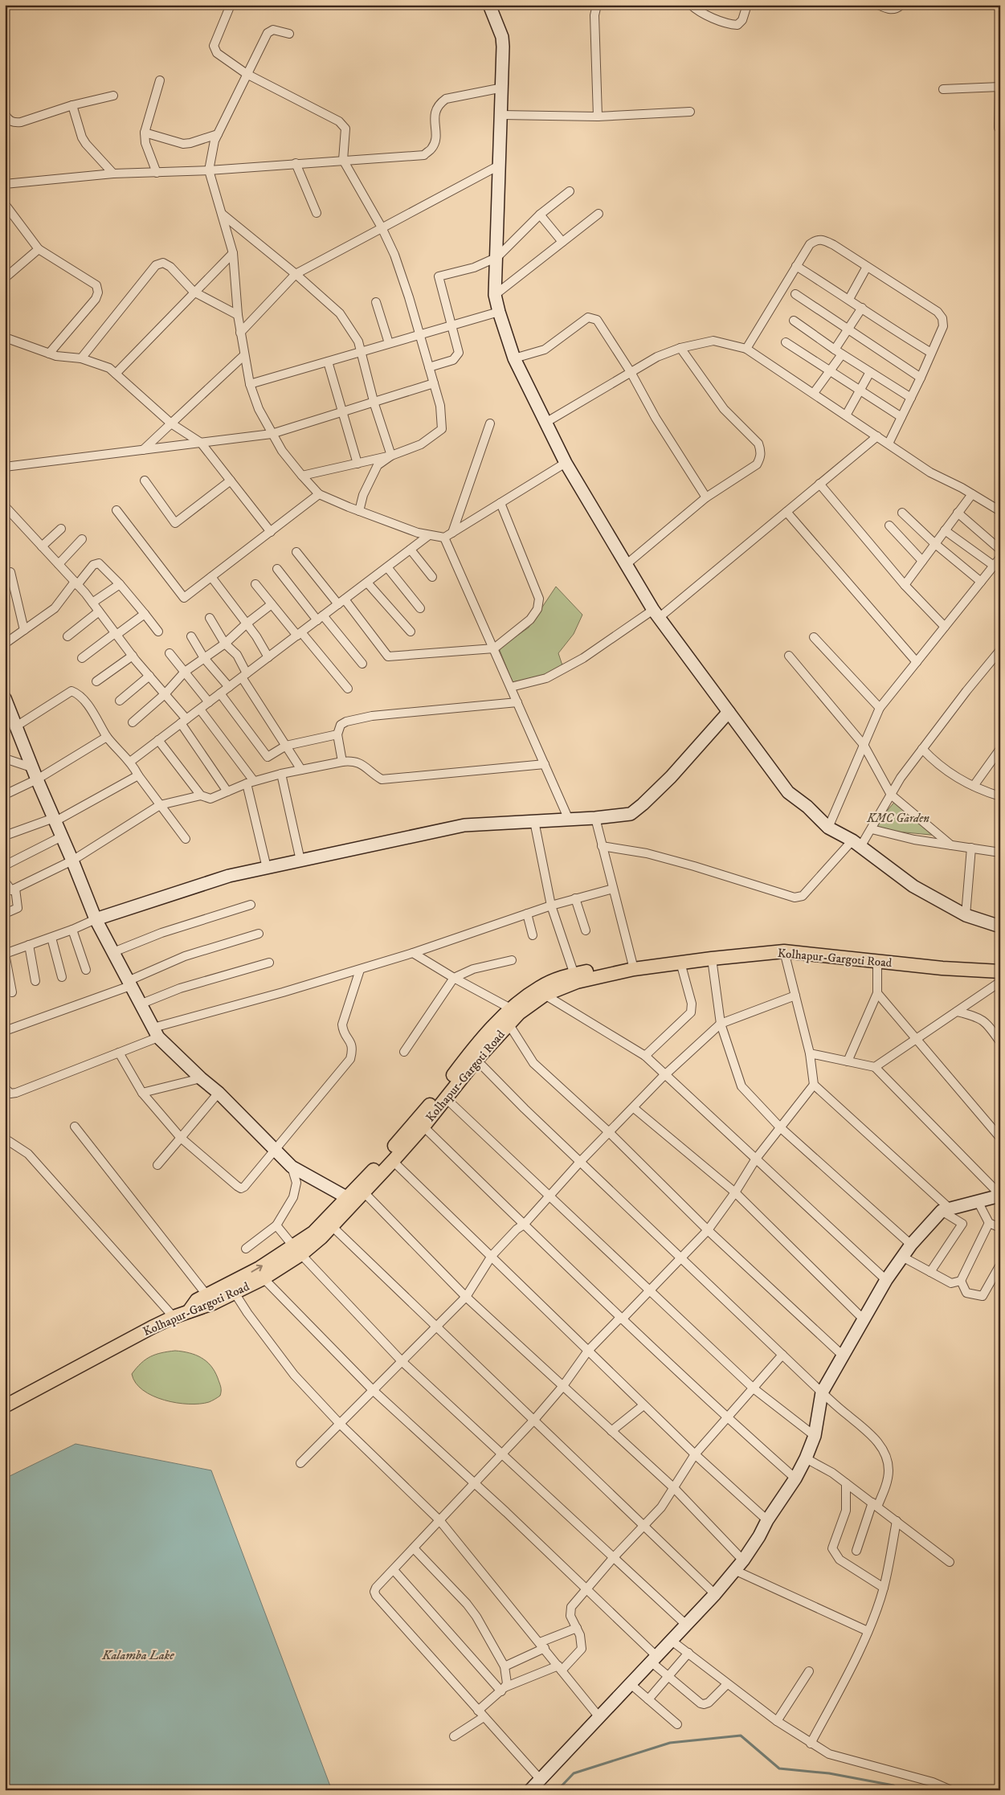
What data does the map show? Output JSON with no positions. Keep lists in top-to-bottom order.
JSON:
{
  "streets": {
    "main road": ["Kolhapur-Gargoti Road"]
  },
  "water": ["Kalamba Lake"],
  "parks": ["KMC Garden"]
}
